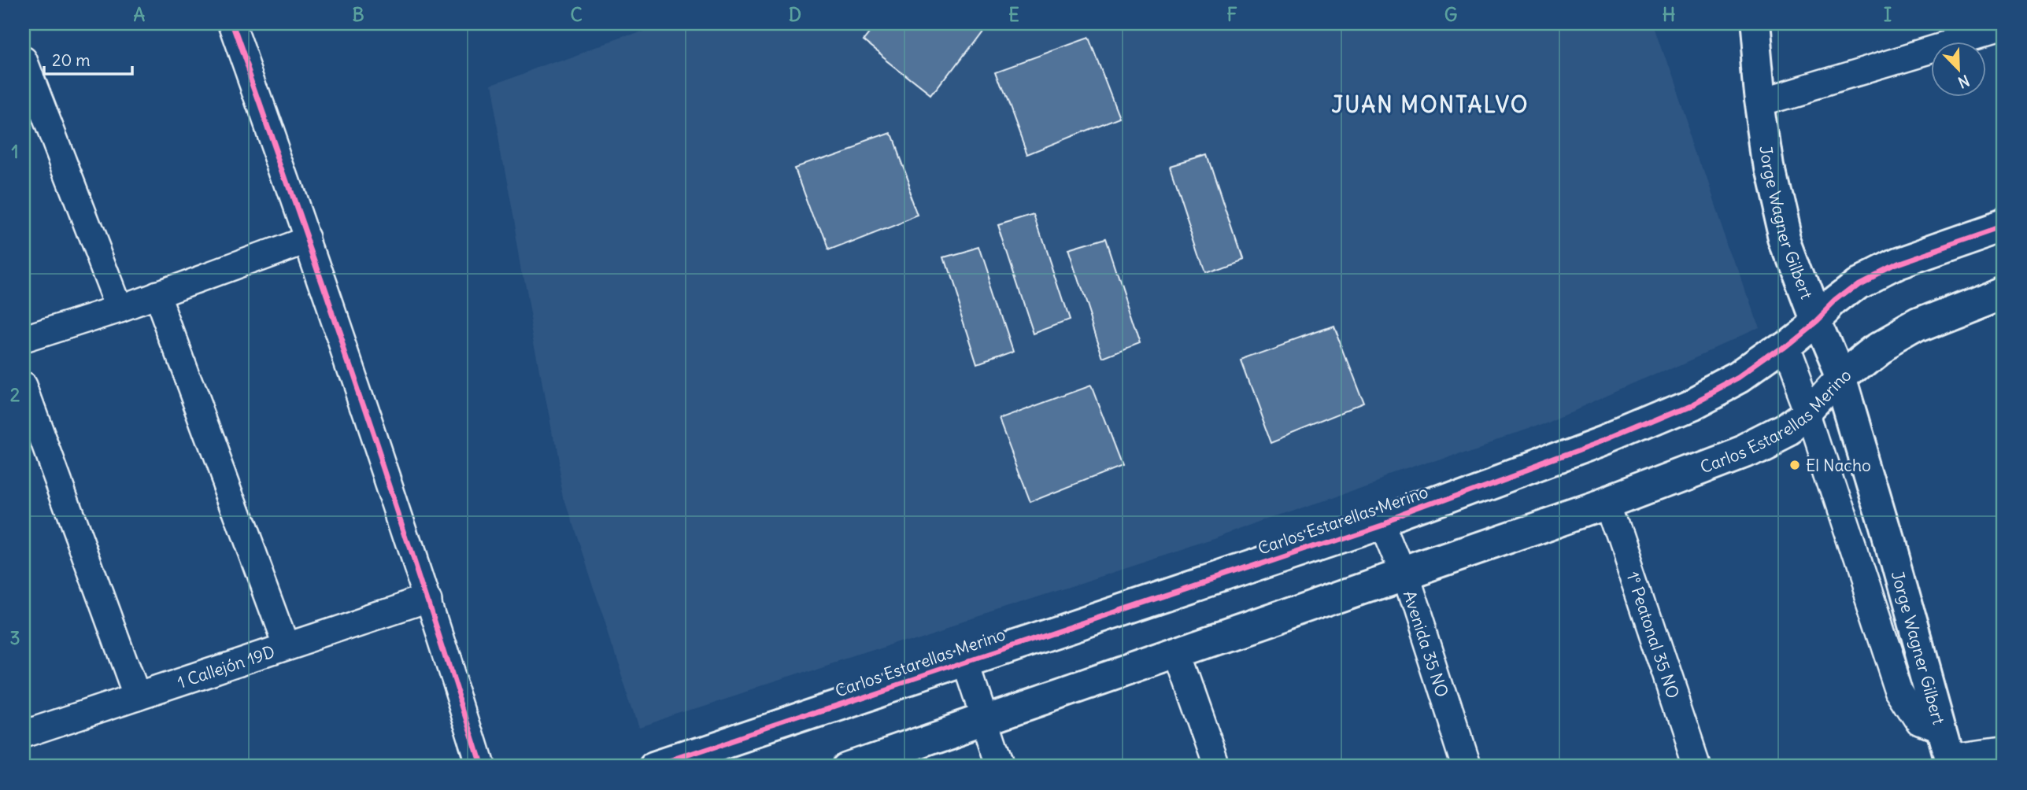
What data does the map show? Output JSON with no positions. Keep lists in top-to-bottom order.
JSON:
{
  "streets": {
    "street": [
      "Jorge Wagner Gilbert",
      "Carlos Estarellas Merino",
      "1° Peatonal 35 NO",
      "Avenida 35 NO",
      "1 Callejón 19D"
    ]
  },
  "crossings": [
    ["Jorge Wagner Gilbert", "Carlos Estarellas Merino"],
    ["Carlos Estarellas Merino", "1° Peatonal 35 NO"],
    ["Carlos Estarellas Merino", "Avenida 35 NO"]
  ],
  "districts": ["JUAN MONTALVO"],
  "places": ["El Nacho"],
  "scale_bar": "20 m",
  "north": "bottom right",
  "grid": {
    "columns": [
      "A",
      "B",
      "C",
      "D",
      "E",
      "F",
      "G",
      "H",
      "I"
    ],
    "rows": ["1", "2", "3"]
  }
}
